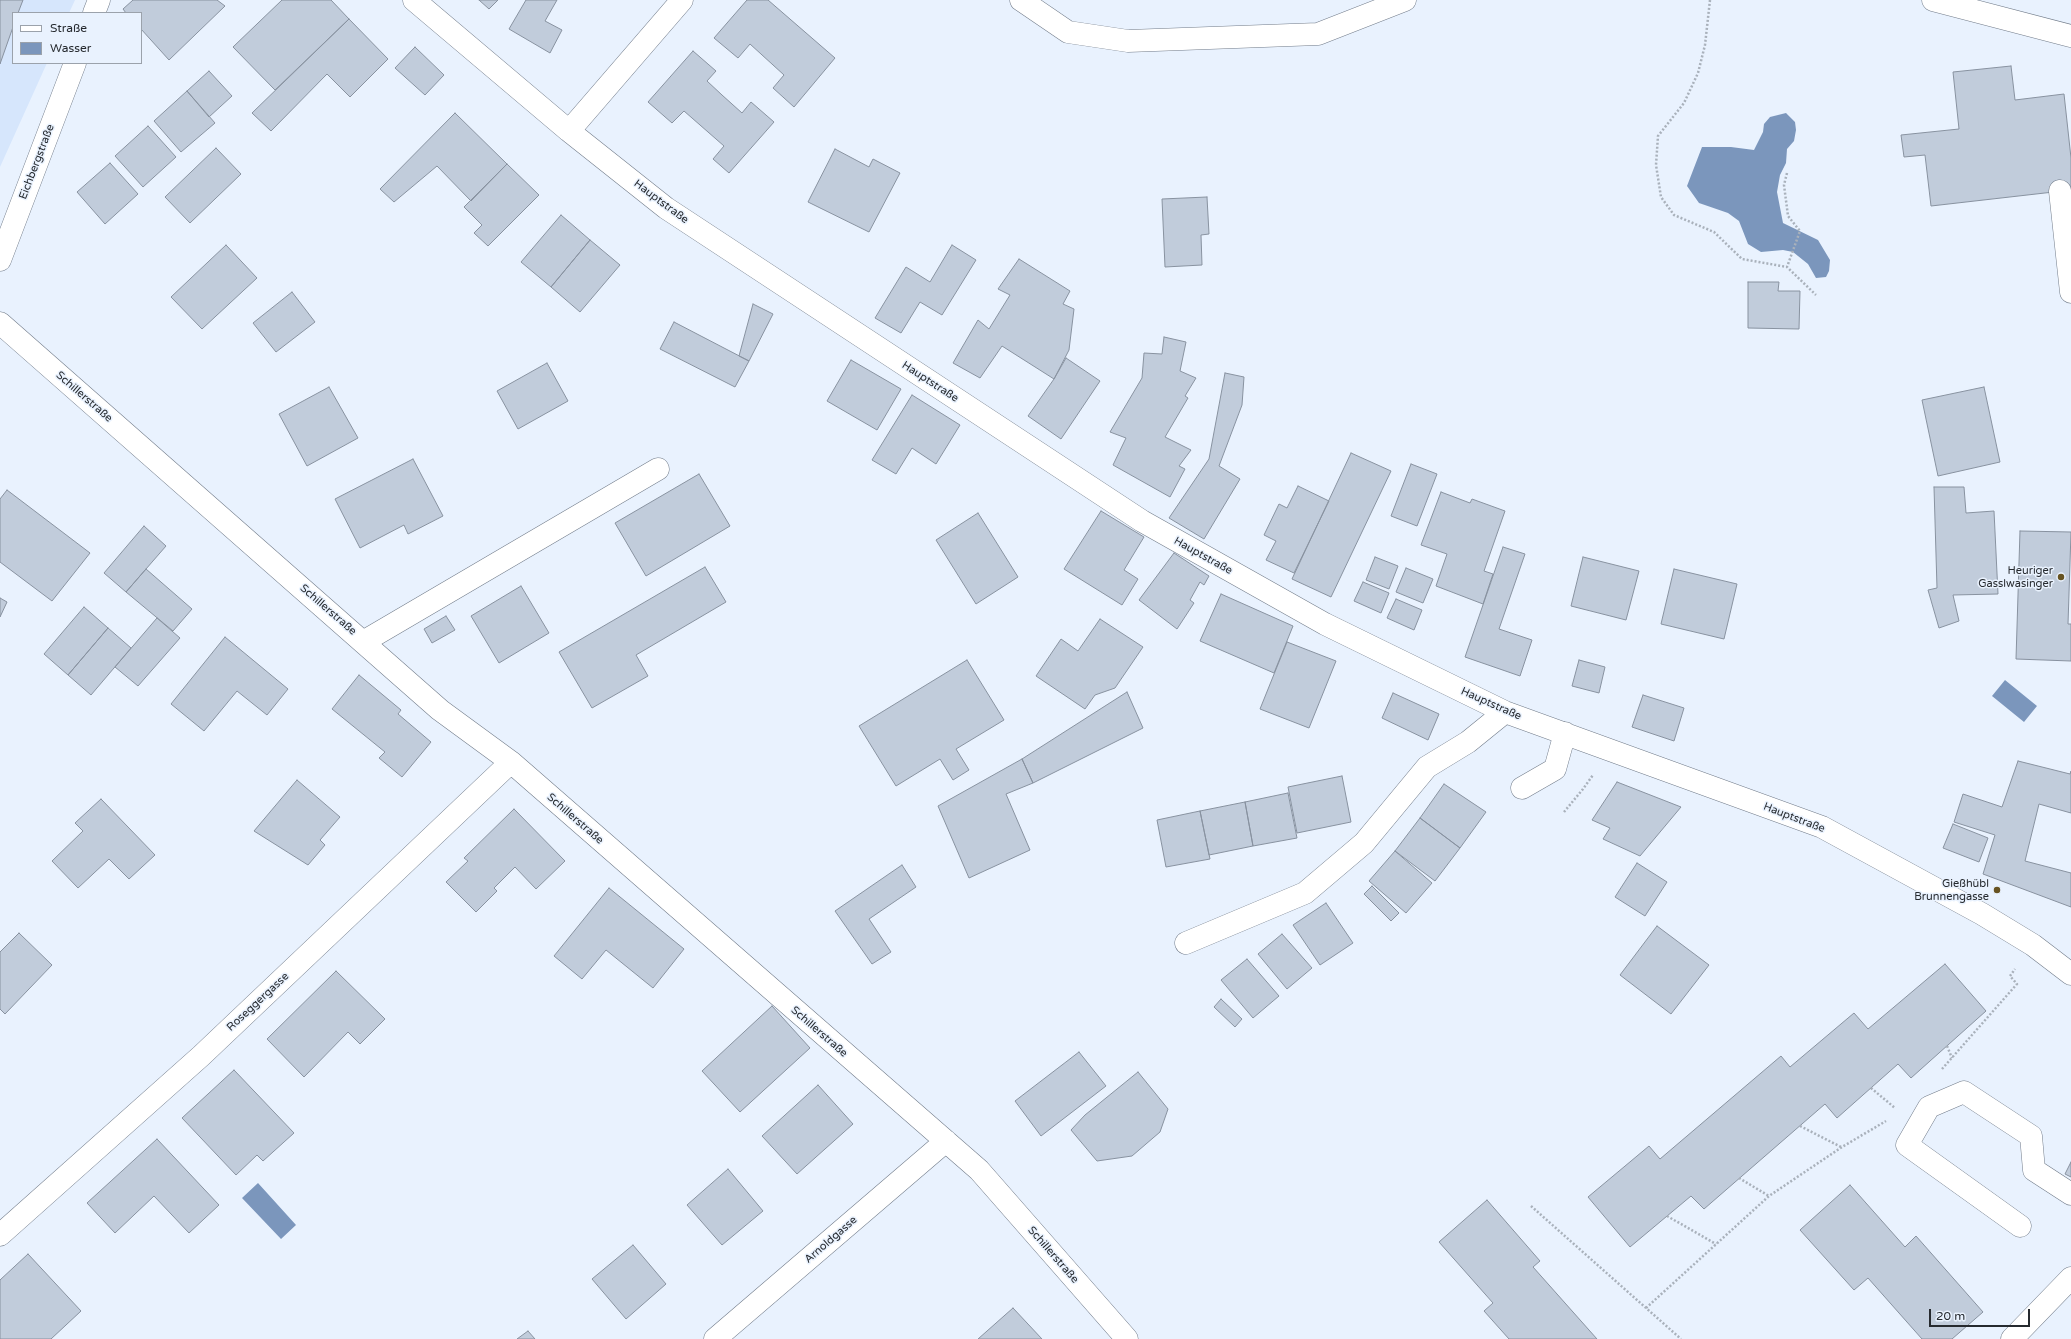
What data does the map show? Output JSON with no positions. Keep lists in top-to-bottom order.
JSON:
{
  "streets": {
    "street": [
      "Eichbergstraße",
      "Hauptstraße",
      "Schillerstraße",
      "Roseggergasse",
      "Arnoldgasse"
    ]
  },
  "crossings": [
    ["Schillerstraße", "Roseggergasse"],
    ["Schillerstraße", "Arnoldgasse"]
  ],
  "places": ["Heuriger Gasslwasinger", "Gießhübl Brunnengasse"],
  "legend": ["Straße", "Wasser"],
  "scale_bar": "20 m"
}
